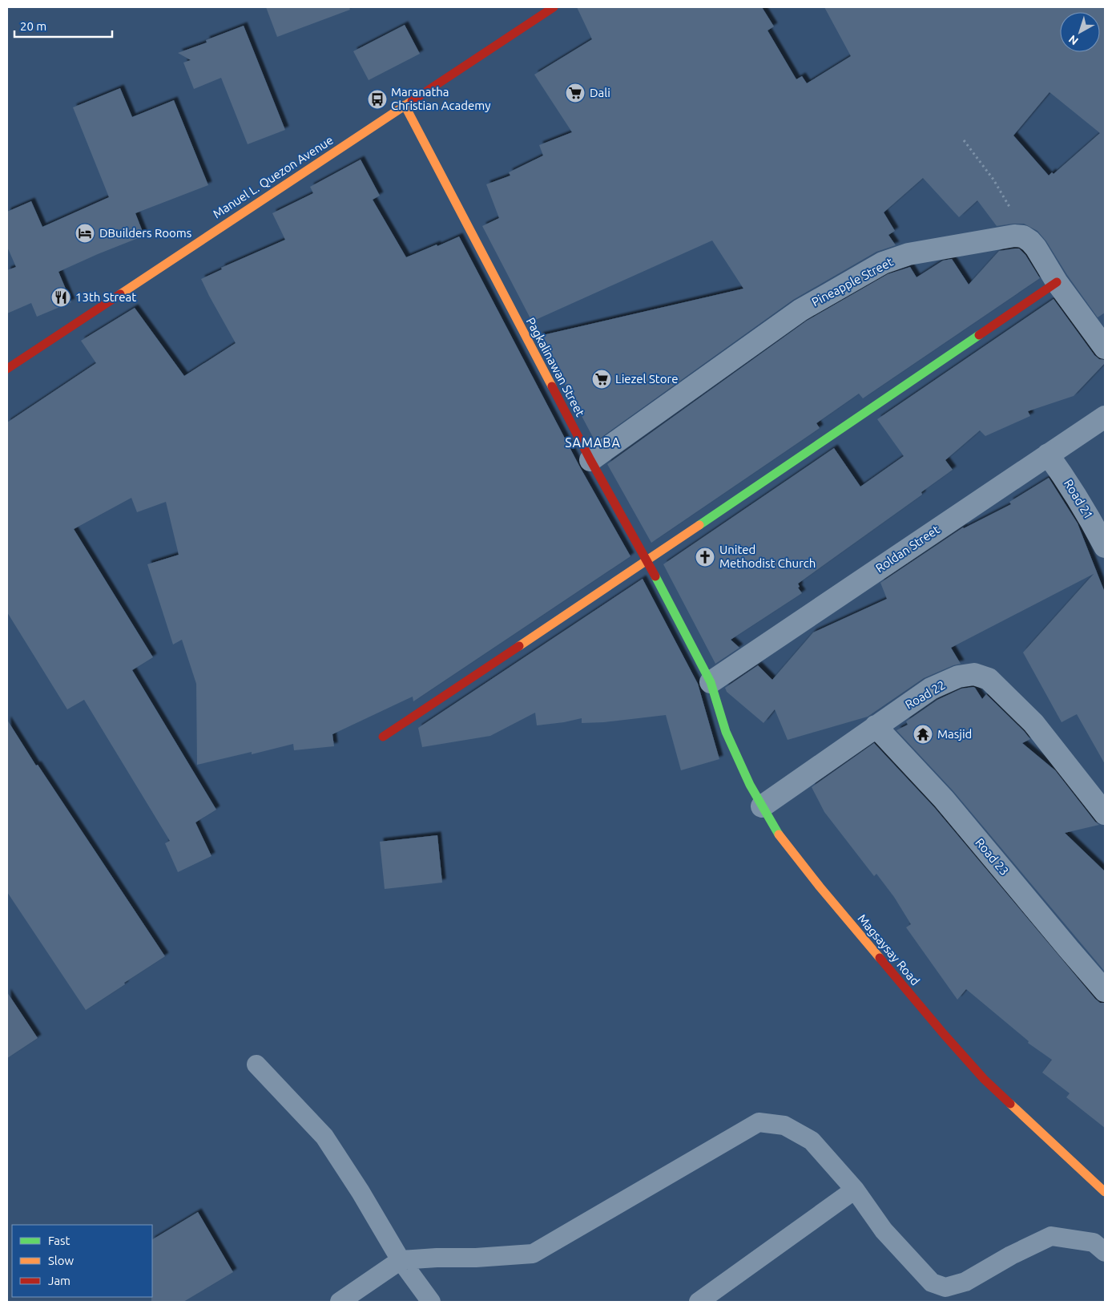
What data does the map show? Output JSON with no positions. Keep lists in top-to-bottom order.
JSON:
{
  "streets": {
    "street": [
      "Manuel L. Quezon Avenue",
      "Pineapple Street",
      "Pagkalinawan Street",
      "Road 21",
      "Roldan Street",
      "Road 22",
      "Road 23",
      "Magsaysay Road"
    ]
  },
  "crossings": [
    ["Manuel L. Quezon Avenue", "Pagkalinawan Street"],
    ["Pineapple Street", "Pagkalinawan Street"],
    ["Pagkalinawan Street", "Roldan Street"],
    ["Pagkalinawan Street", "Magsaysay Road"],
    ["Road 21", "Roldan Street"],
    ["Roldan Street", "Magsaysay Road"],
    ["Road 22", "Road 23"],
    ["Road 22", "Magsaysay Road"]
  ],
  "districts": ["SAMABA"],
  "places": {
    "supermarket": ["Dali", "Liezel Store"],
    "bus stop": ["Maranatha Christian Academy"],
    "hotel": ["DBuilders Rooms"],
    "restaurant": ["13th Streat"],
    "church": ["United Methodist Church"],
    "temple": ["Masjid"]
  },
  "legend": ["Fast", "Slow", "Jam"],
  "scale_bar": "20 m",
  "north": "bottom left"
}
